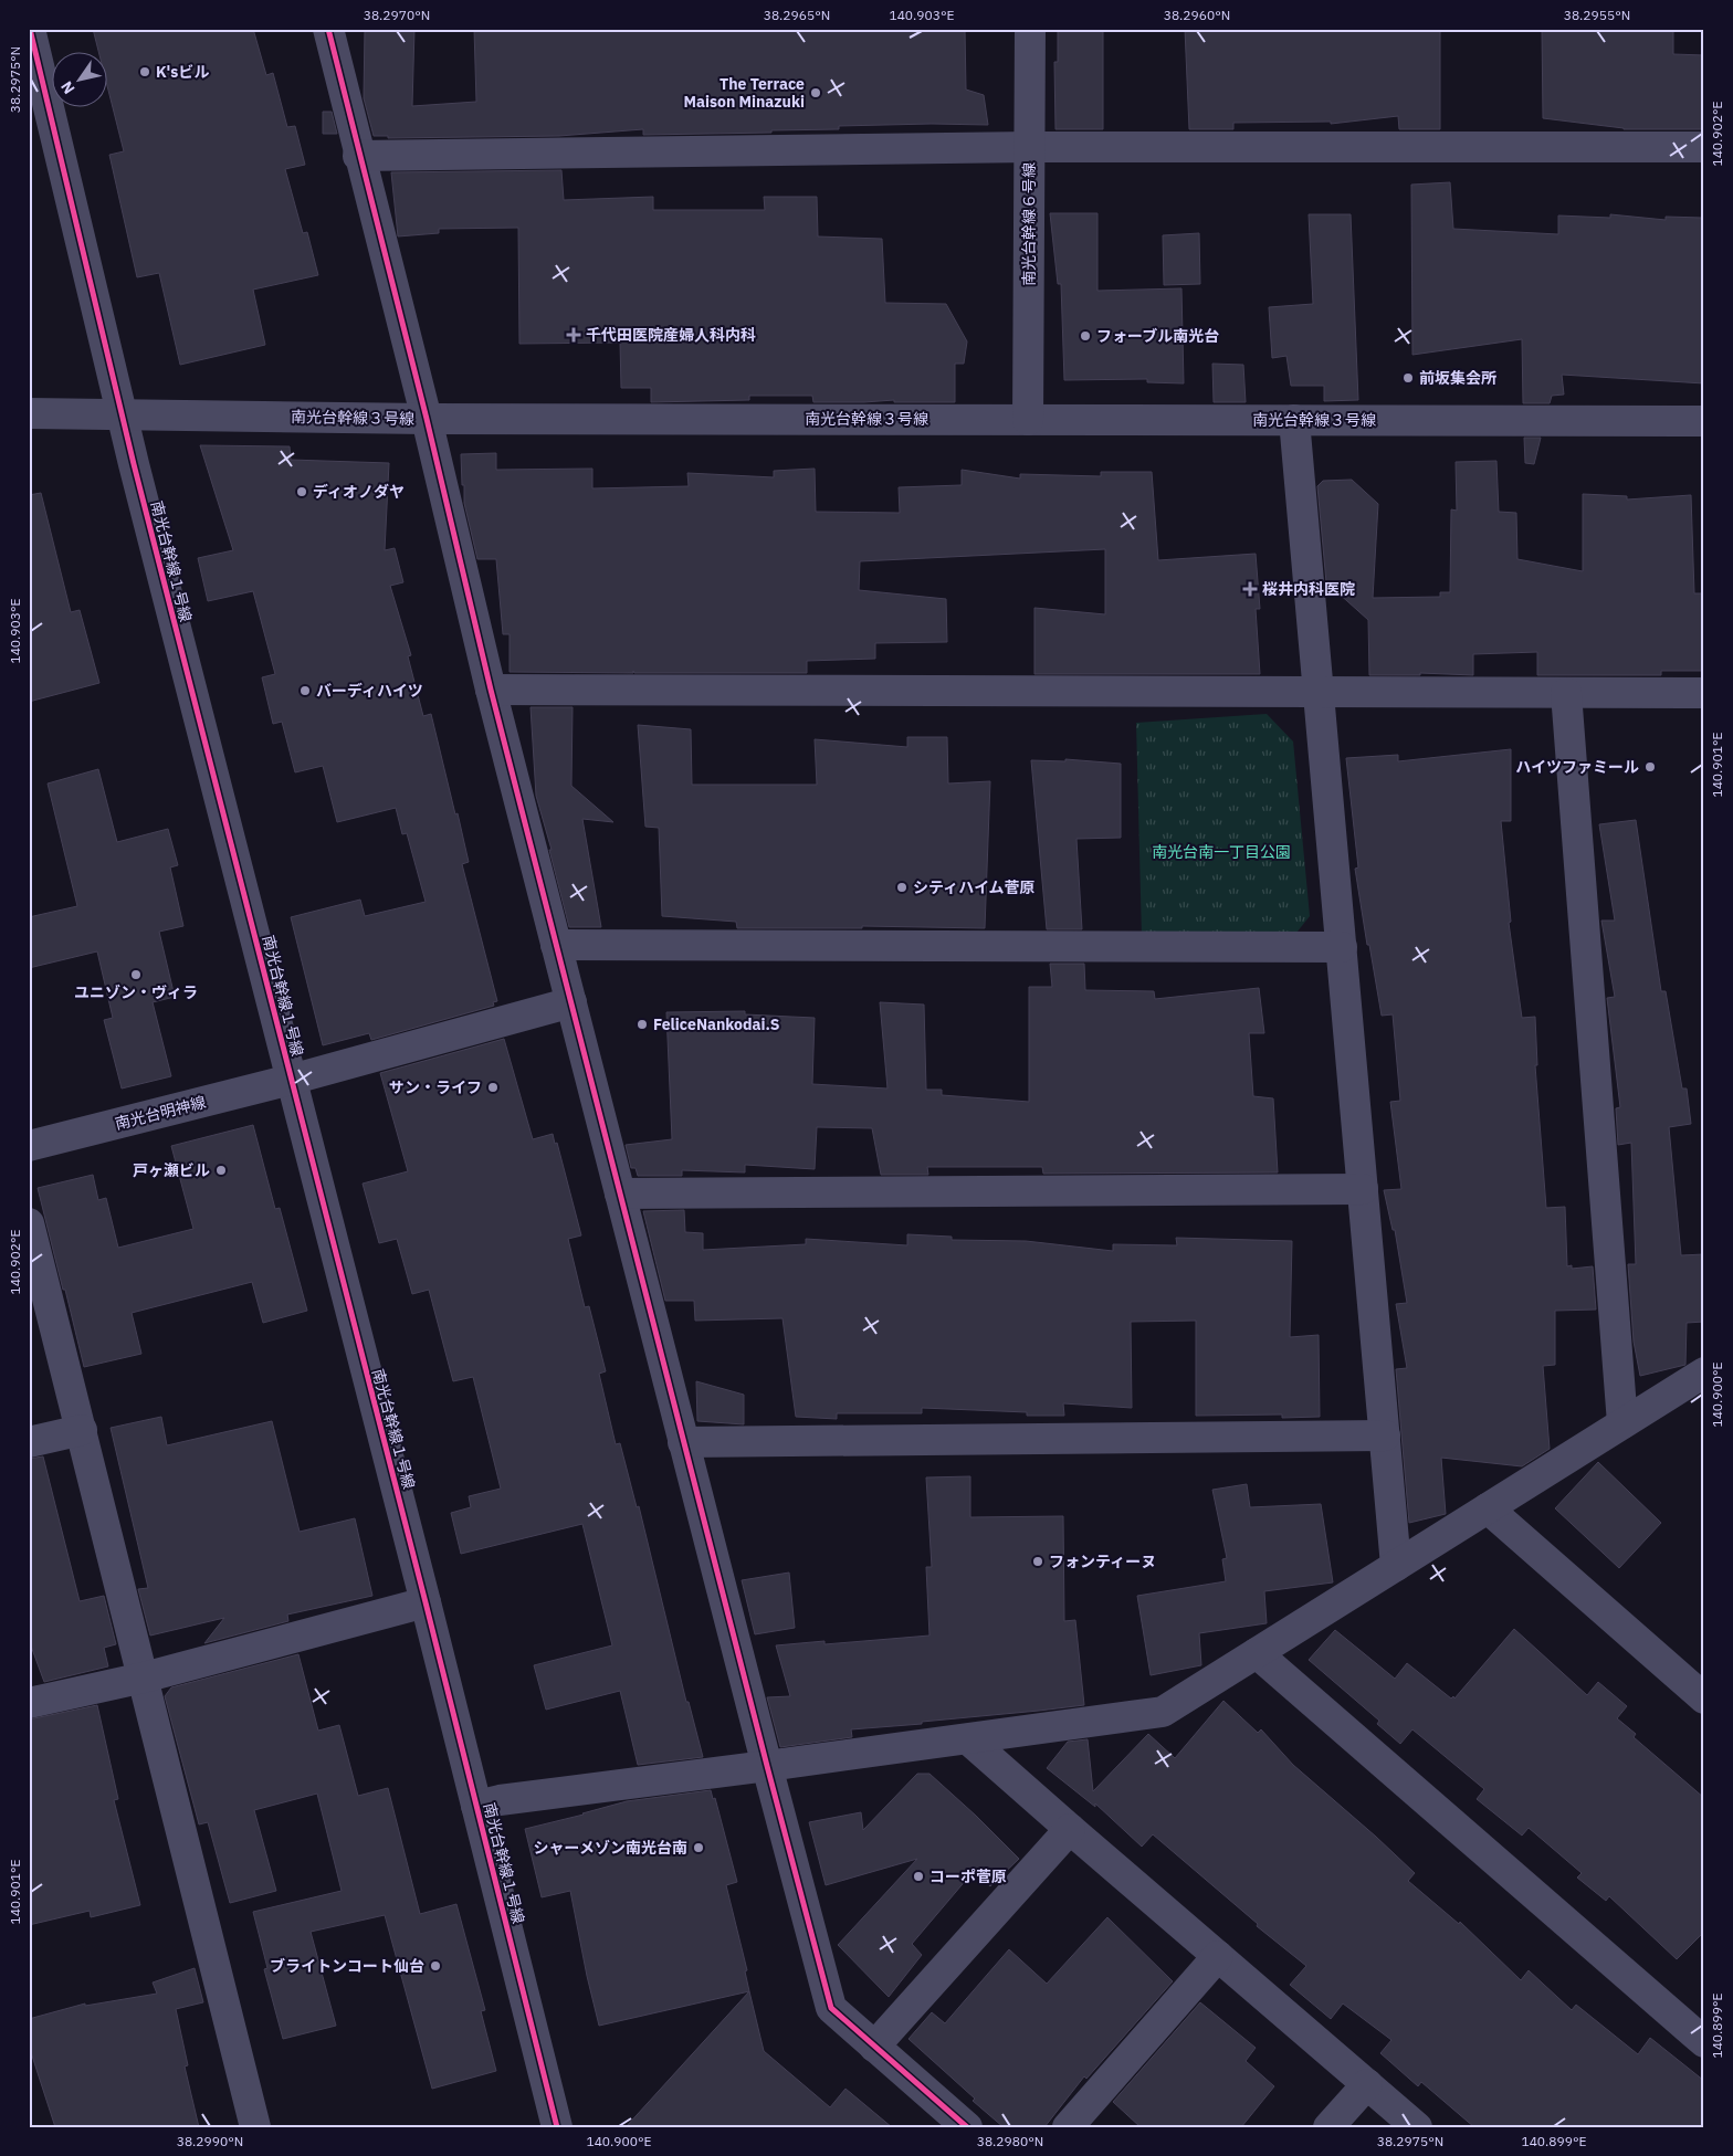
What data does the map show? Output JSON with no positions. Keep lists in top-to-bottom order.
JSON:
{
  "streets": {
    "street": [
      "南光台幹線６号線",
      "南光台幹線３号線",
      "南光台幹線１号線",
      "南光台明神線"
    ]
  },
  "crossings": [
    ["南光台幹線６号線", "南光台幹線３号線"],
    ["南光台幹線３号線", "南光台幹線１号線"],
    ["南光台幹線１号線", "南光台明神線"]
  ],
  "parks": ["南光台南一丁目公園"],
  "places": {
    "other": [
      "K'sビル",
      "The Terrace Maison Minazuki",
      "フォーブル南光台",
      "前坂集会所",
      "ディオノダヤ",
      "バーディハイツ",
      "ハイツファミール",
      "シティハイム菅原",
      "ユニゾン・ヴィラ",
      "FeliceNankodai.S",
      "サン・ライフ",
      "戸ヶ瀬ビル",
      "フォンティーヌ",
      "シャーメゾン南光台南",
      "コーポ菅原",
      "ブライトンコート仙台"
    ],
    "health": ["千代田医院産婦人科内科", "桜井内科医院"]
  },
  "north": "bottom left",
  "coordinates": [
    "38.2970°N",
    "38.2965°N",
    "140.903°E",
    "38.2960°N",
    "38.2955°N",
    "38.2975°N",
    "140.902°E",
    "140.901°E",
    "140.900°E",
    "140.899°E",
    "38.2990°N",
    "38.2980°N"
  ]
}
